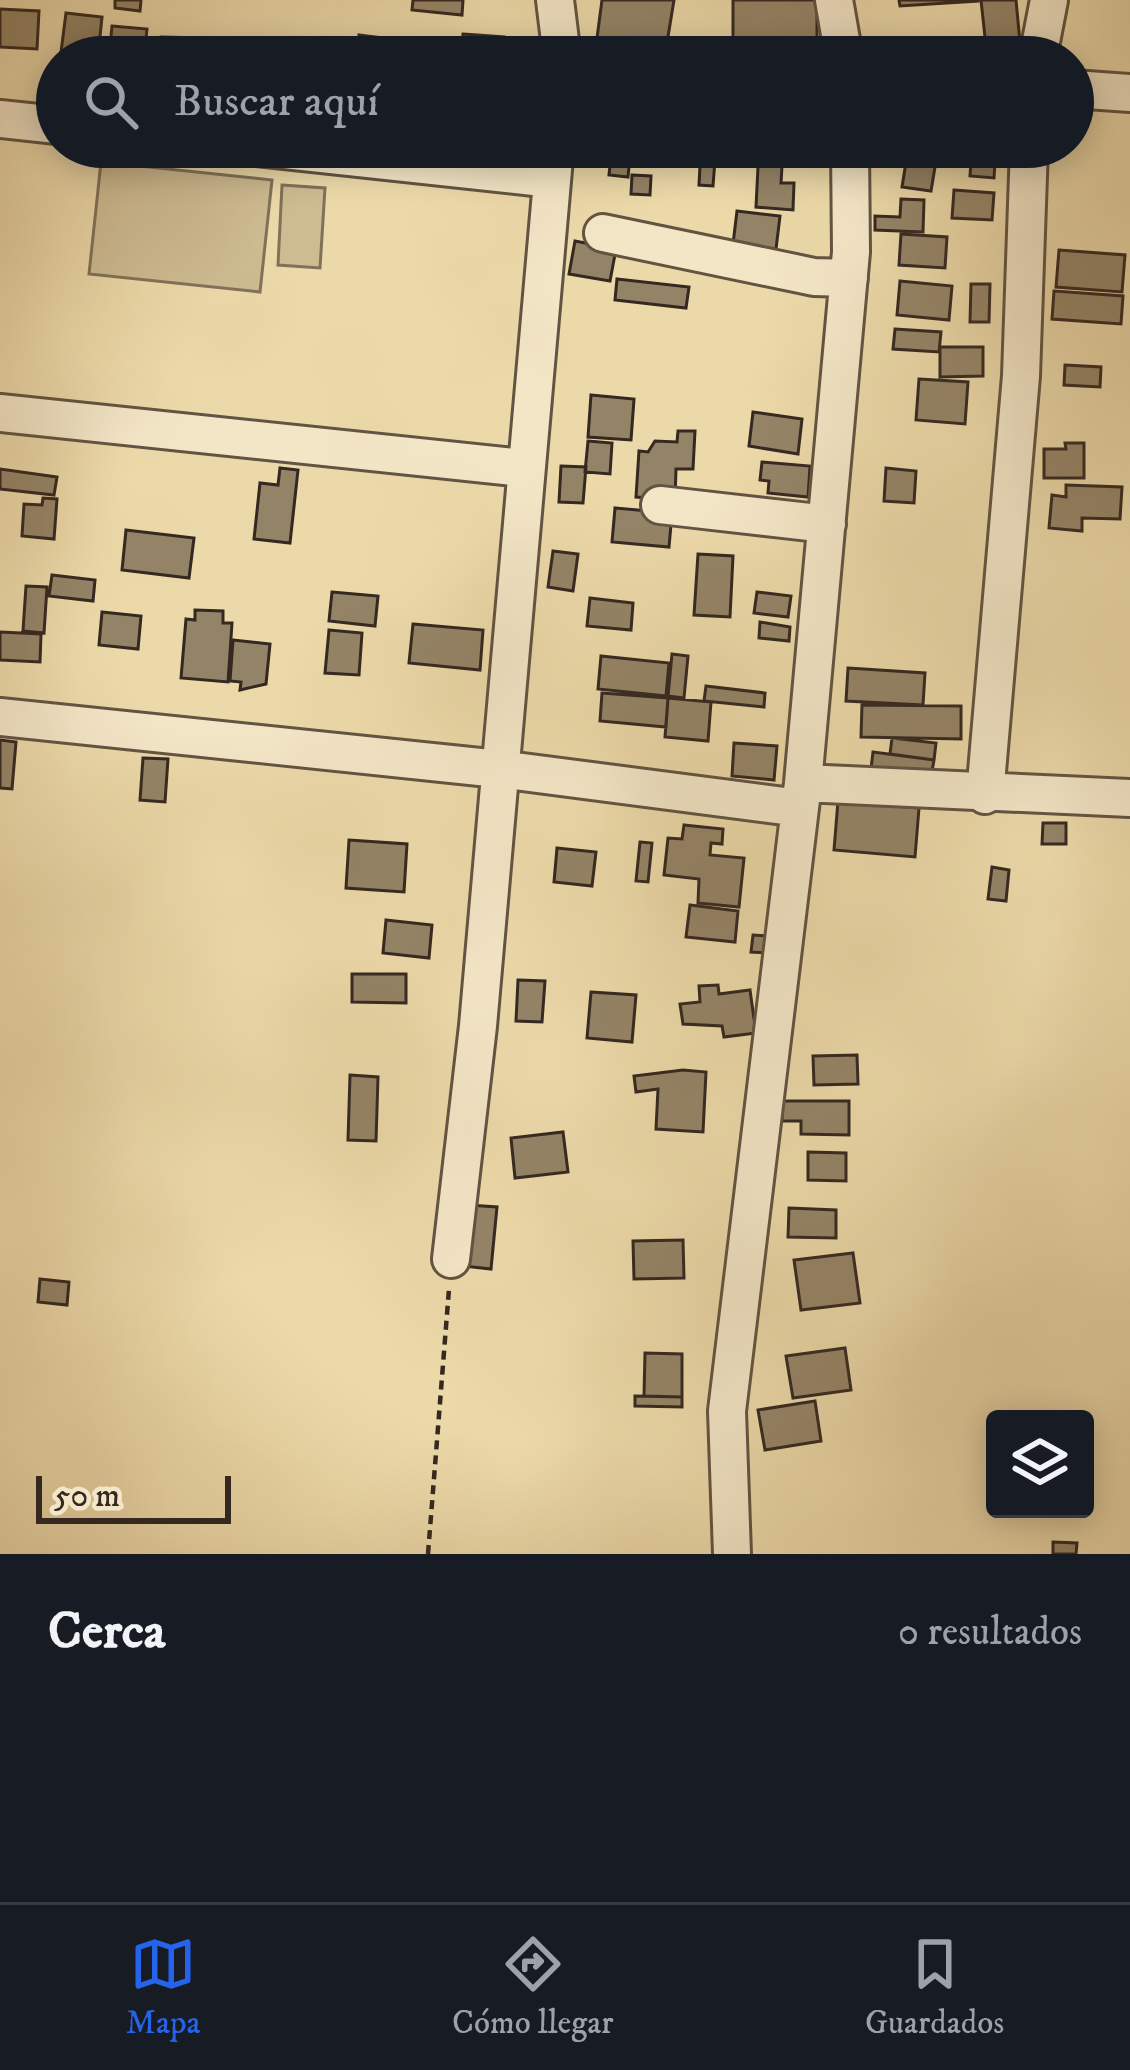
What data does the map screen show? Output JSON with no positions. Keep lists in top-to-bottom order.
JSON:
{
  "scale_bar": "50 m",
  "page": {
    "search": "Buscar aquí",
    "scale": "50 m",
    "heading": ["Cerca", "0 resultados"],
    "nav": ["Mapa", "Cómo llegar", "Guardados"]
  }
}
